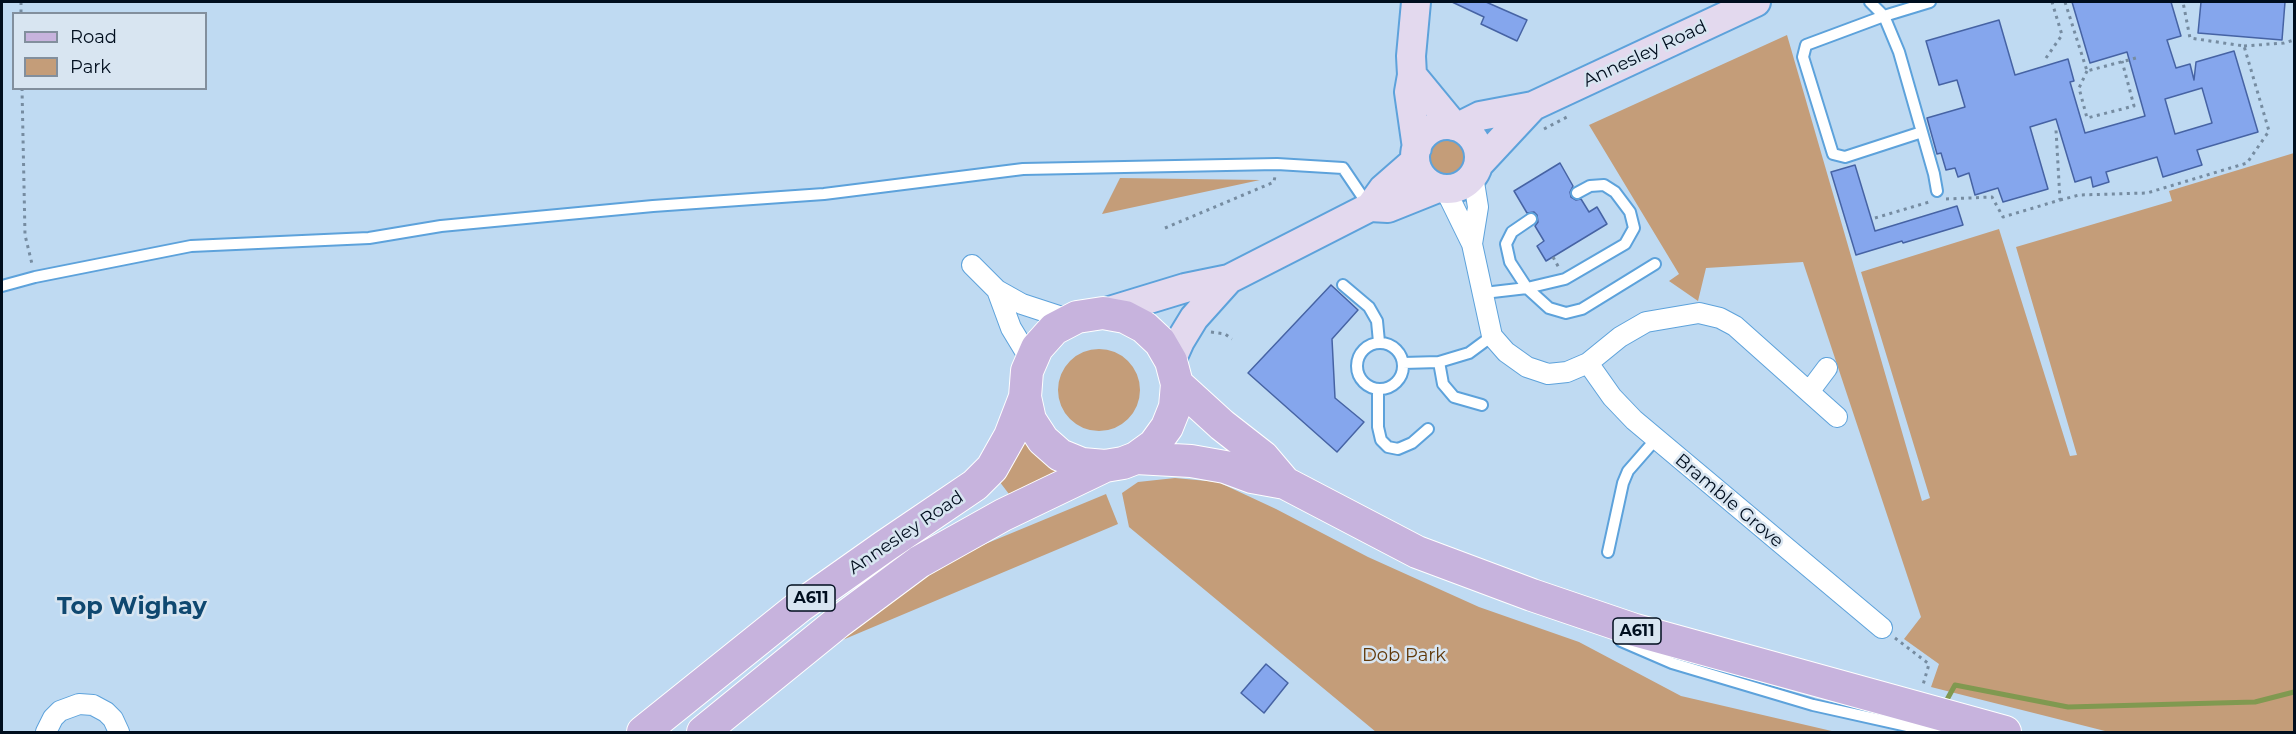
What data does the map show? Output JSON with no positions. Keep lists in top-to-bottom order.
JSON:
{
  "streets": {
    "main road": ["Annesley Road", "A611"],
    "street": ["Bramble Grove"]
  },
  "crossings": [
    ["Annesley Road", "A611"]
  ],
  "districts": ["Top Wighay"],
  "parks": ["Dob Park"],
  "legend": ["Road", "Park"]
}
